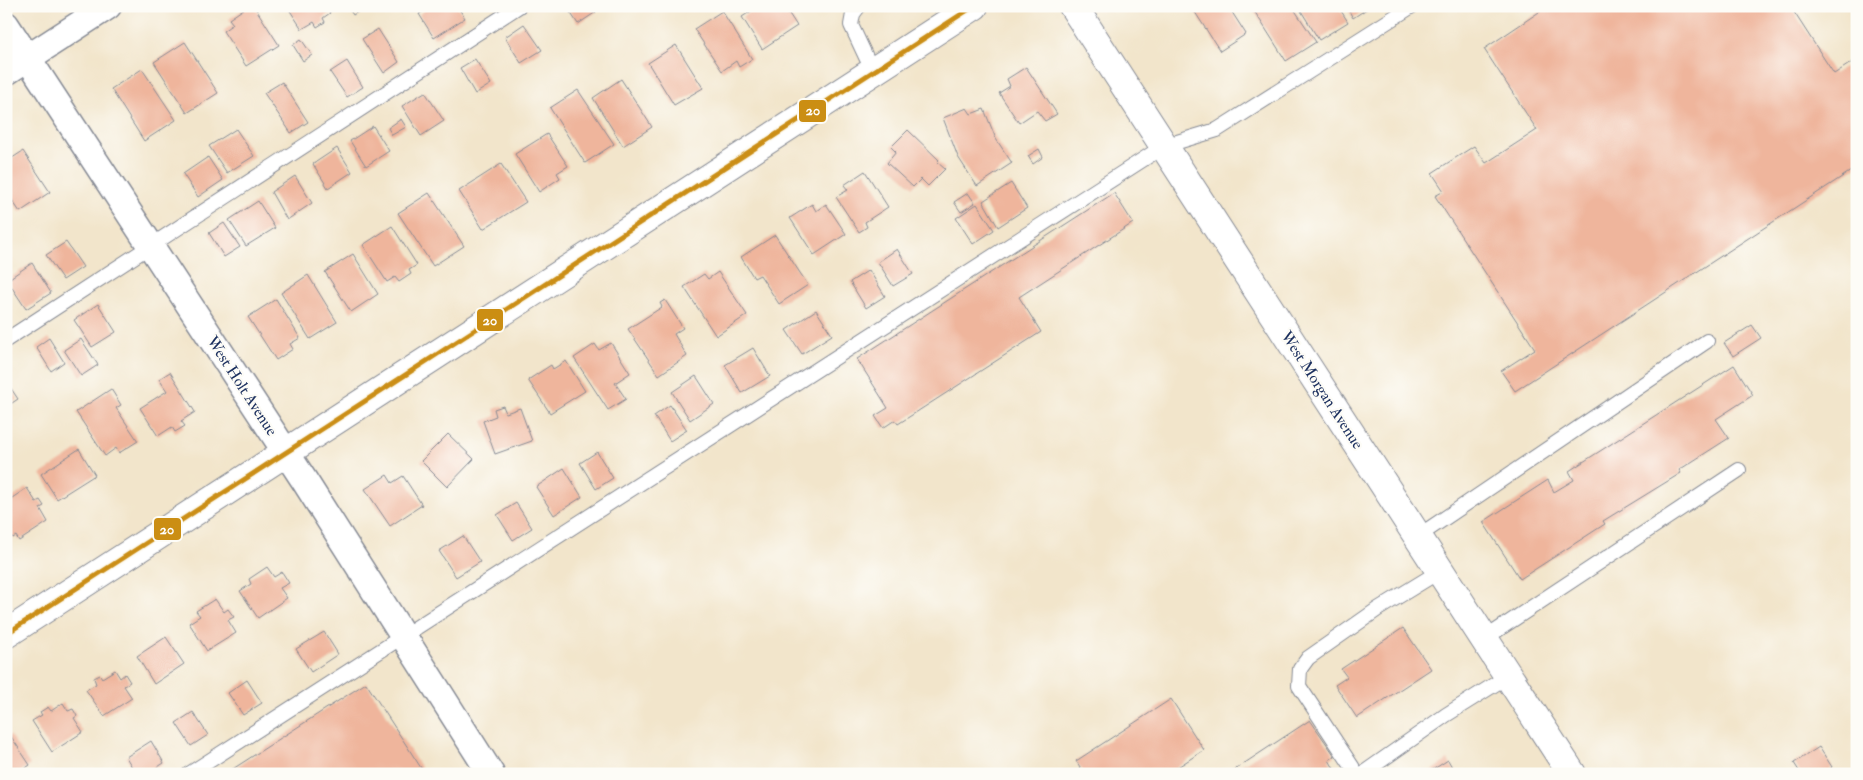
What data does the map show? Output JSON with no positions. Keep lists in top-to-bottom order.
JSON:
{
  "streets": {
    "street": ["West Holt Avenue", "West Morgan Avenue"]
  },
  "lines": ["transit line 20"]
}
